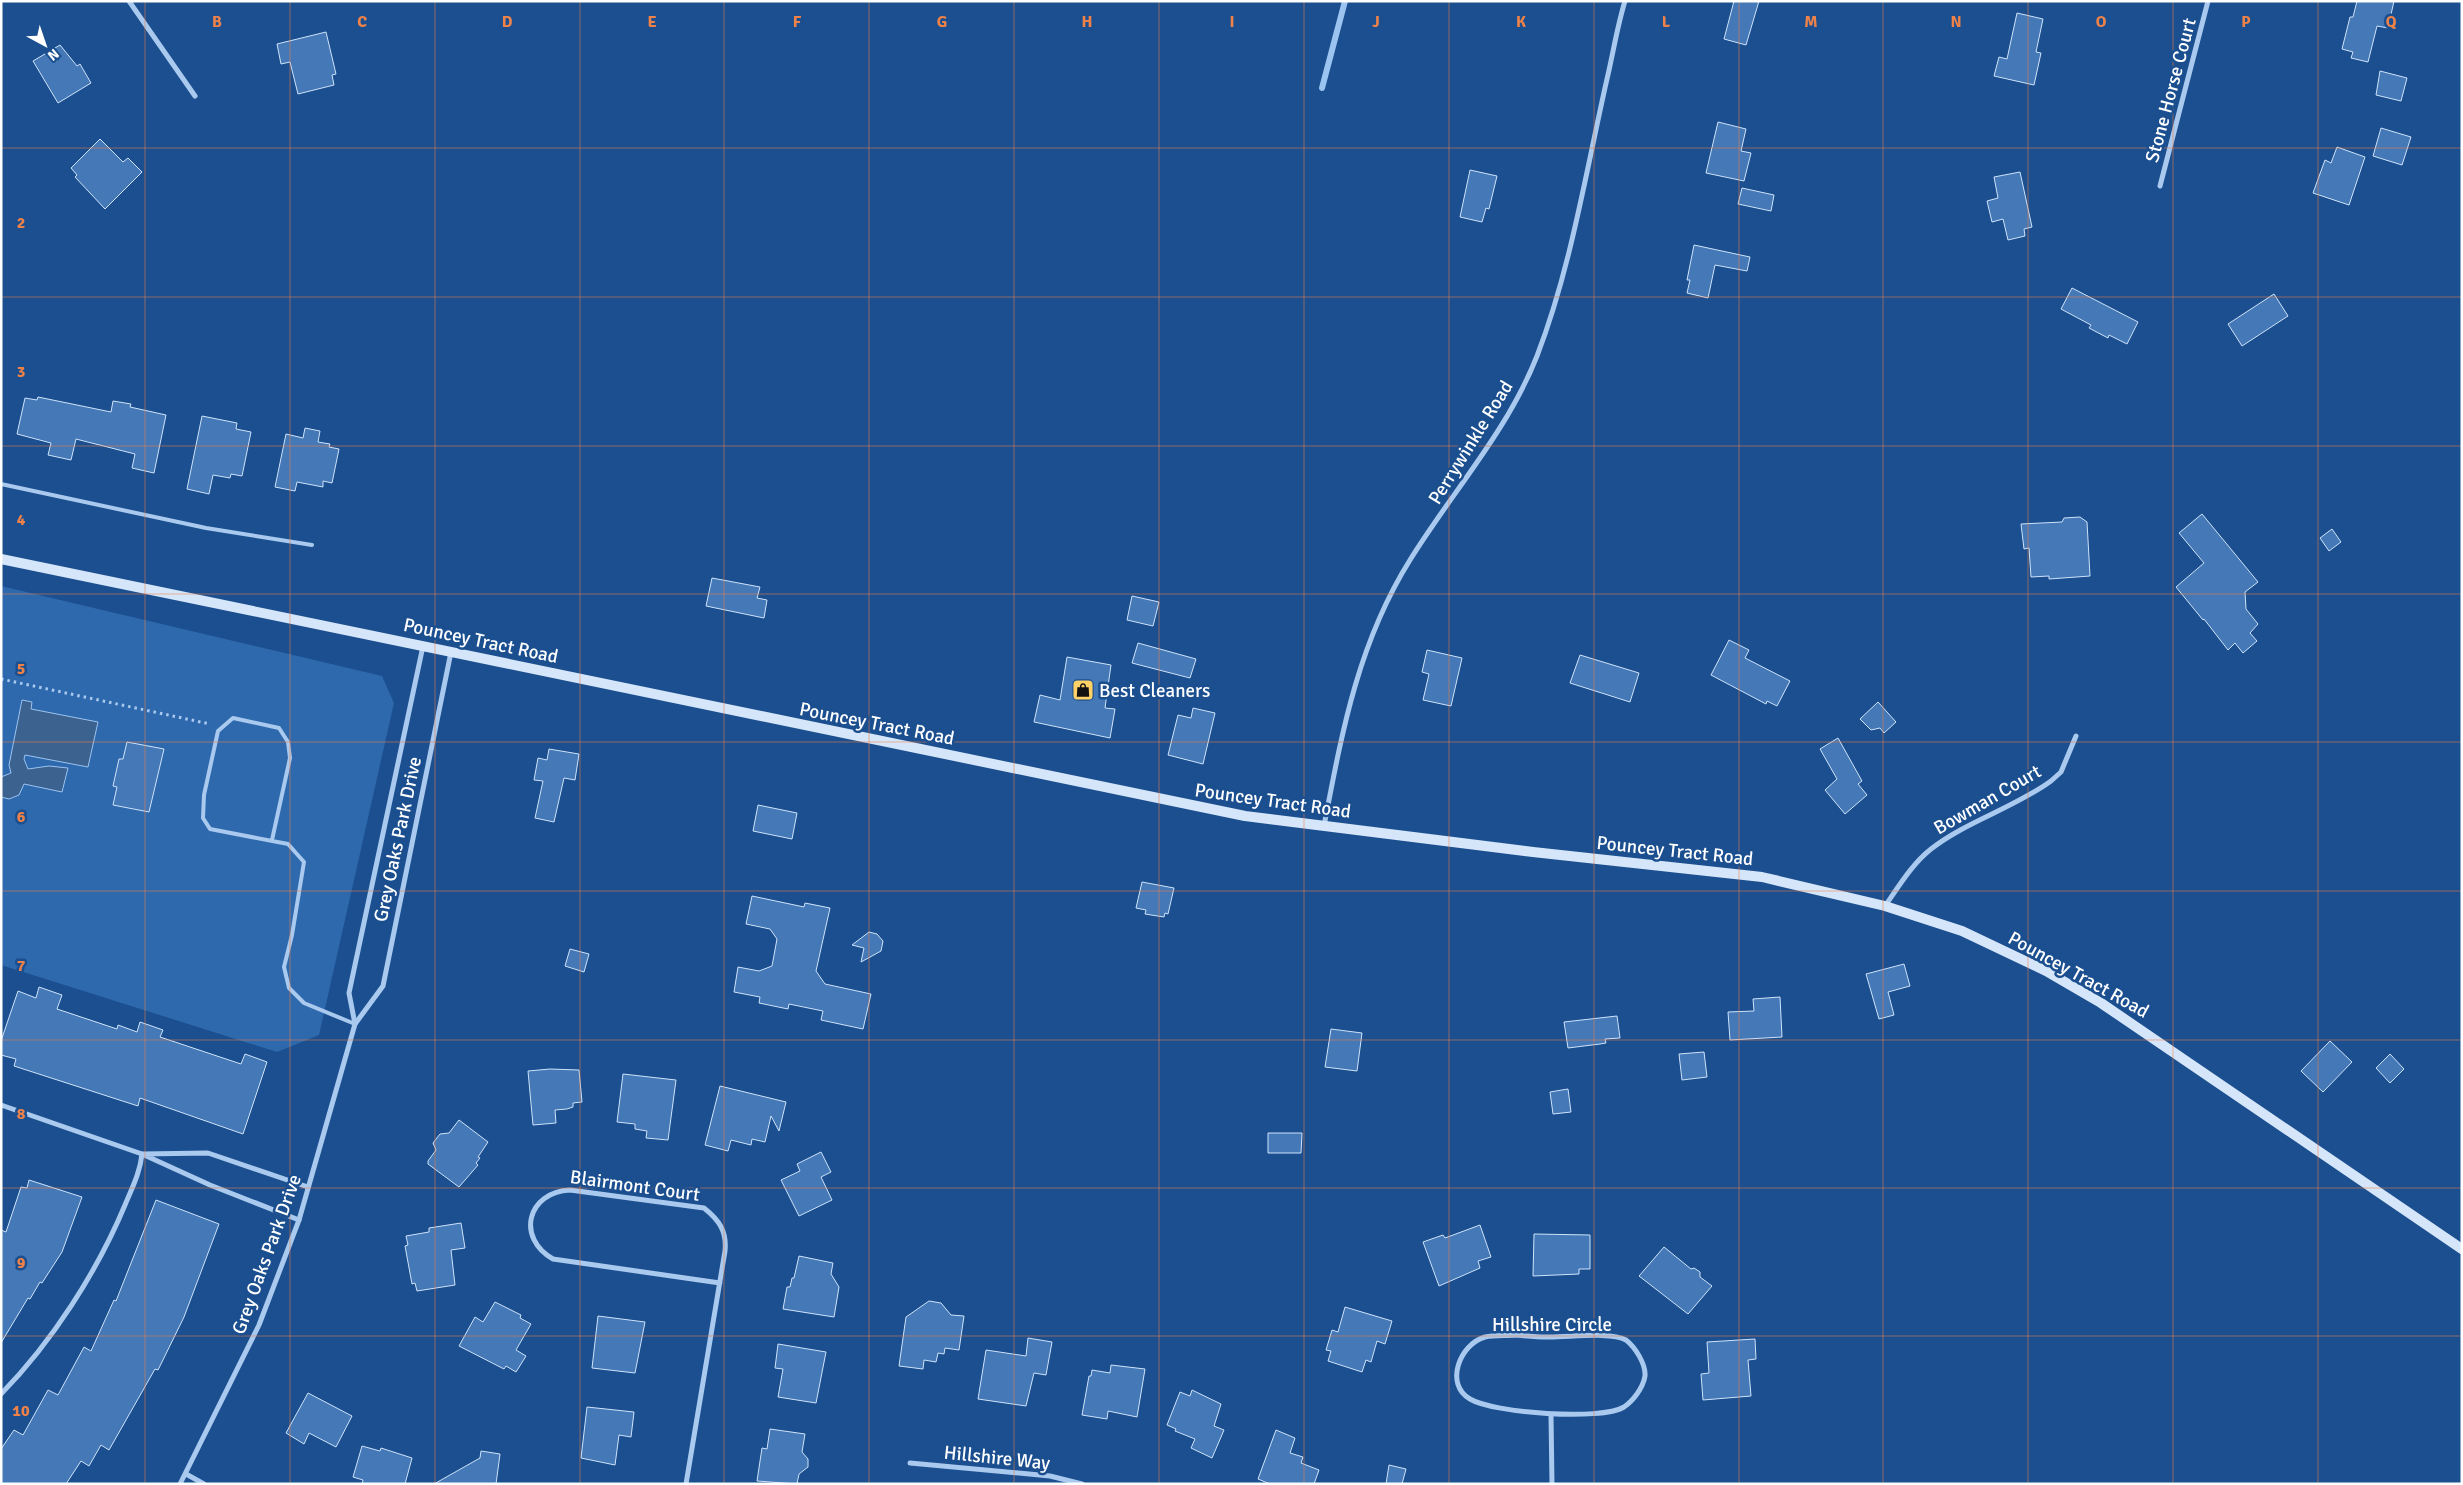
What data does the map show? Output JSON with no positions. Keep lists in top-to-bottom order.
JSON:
{
  "streets": {
    "main road": ["Pouncey Tract Road"],
    "street": [
      "Stone Horse Court",
      "Perrywinkle Road",
      "Bowman Court",
      "Grey Oaks Park Drive",
      "Blairmont Court",
      "Hillshire Circle",
      "Hillshire Way"
    ]
  },
  "crossings": [
    ["Perrywinkle Road", "Pouncey Tract Road"],
    ["Pouncey Tract Road", "Bowman Court"],
    ["Pouncey Tract Road", "Grey Oaks Park Drive"]
  ],
  "places": {
    "shop": ["Best Cleaners"]
  },
  "north": "bottom right",
  "grid": {
    "columns": [
      "B",
      "C",
      "D",
      "E",
      "F",
      "G",
      "H",
      "I",
      "J",
      "K",
      "L",
      "M",
      "N",
      "O",
      "P",
      "Q"
    ],
    "rows": [
      "2",
      "3",
      "4",
      "5",
      "6",
      "7",
      "8",
      "9",
      "10"
    ]
  }
}
